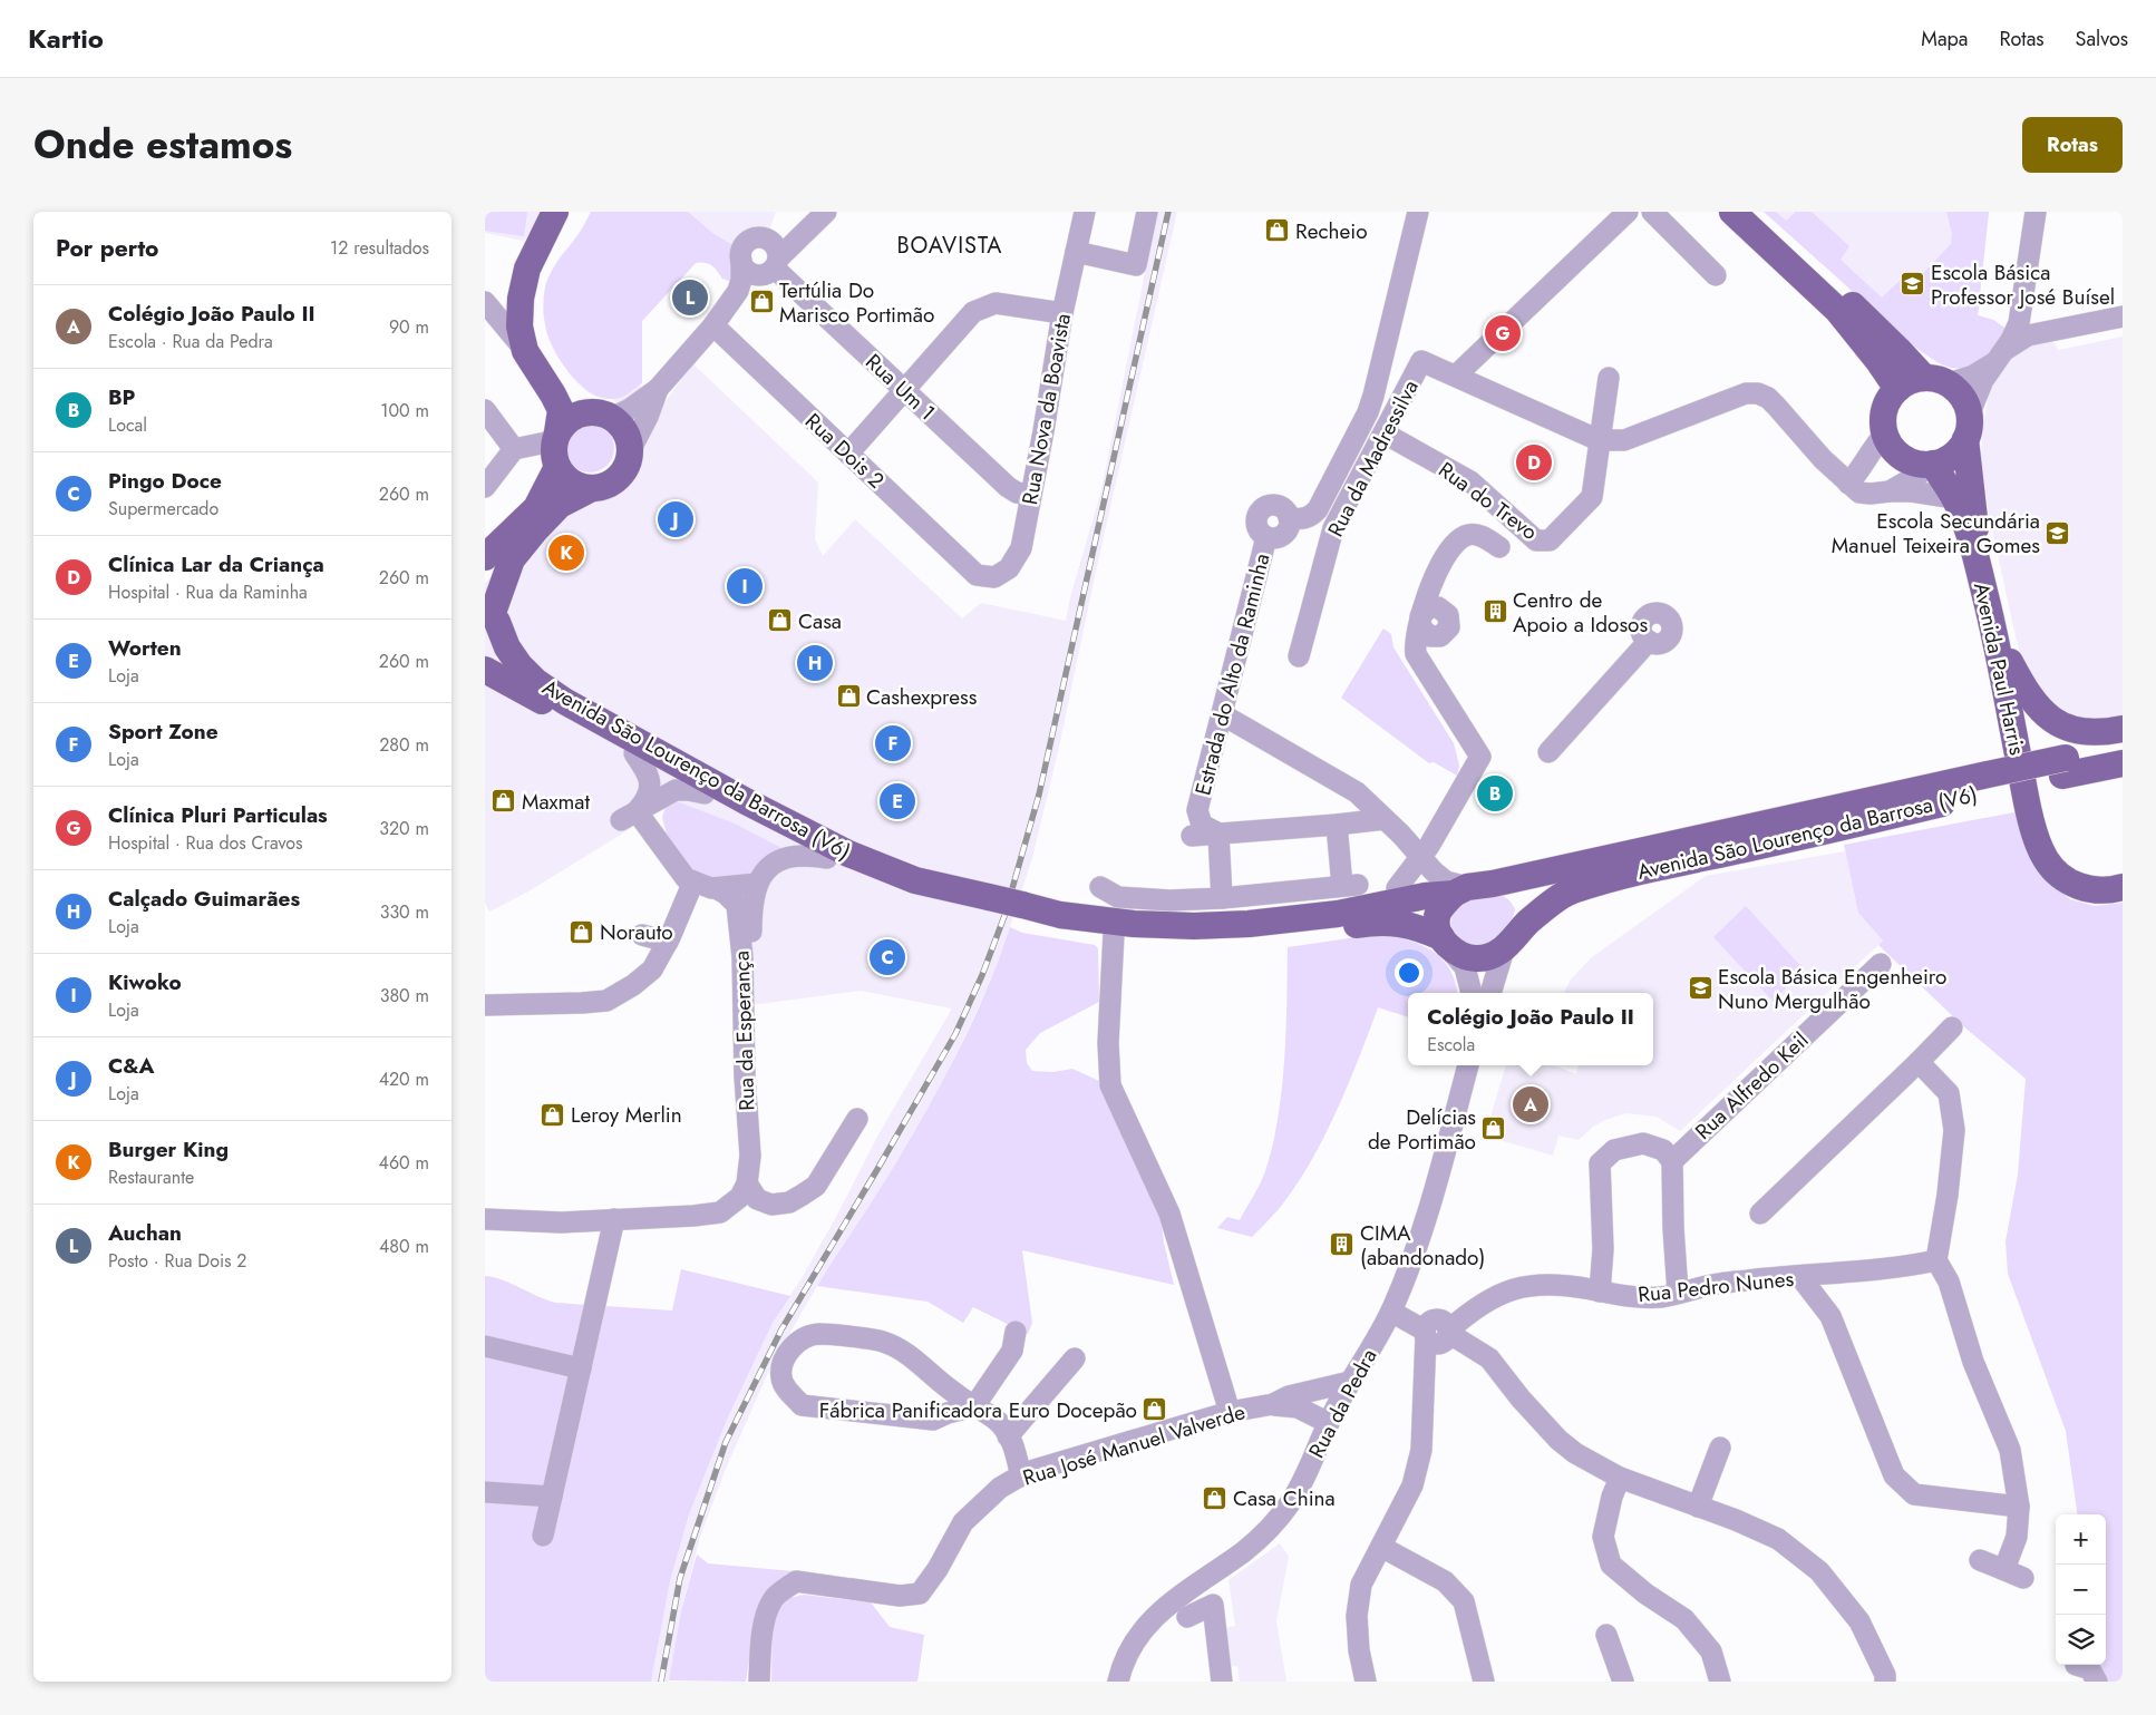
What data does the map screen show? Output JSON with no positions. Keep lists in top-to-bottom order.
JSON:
{
  "streets": {
    "main road": ["Avenida Paul Harris", "Avenida São Lourenço da Barrosa (V6)"],
    "street": [
      "Rua Um 1",
      "Rua Nova da Boavista",
      "Rua Dois 2",
      "Rua da Madressilva",
      "Rua do Trevo",
      "Estrada do Alto da Raminha",
      "Rua da Esperança",
      "Rua Alfredo Keil",
      "Rua Pedro Nunes",
      "Rua da Pedra",
      "Rua José Manuel Valverde"
    ]
  },
  "crossings": [
    ["Rua Um 1", "Rua Nova da Boavista"],
    ["Rua Nova da Boavista", "Rua Dois 2"],
    ["Rua da Madressilva", "Rua do Trevo"]
  ],
  "districts": ["BOAVISTA"],
  "places": {
    "shop": [
      "Recheio",
      "Tertúlia Do Marisco Portimão",
      "Casa",
      "Cashexpress",
      "Maxmat",
      "Norauto",
      "Leroy Merlin",
      "Delícias de Portimão",
      "Fábrica Panificadora Euro Docepão",
      "Casa China"
    ],
    "school or university": ["Escola Básica Professor José Buísel", "Escola Secundária Manuel Teixeira Gomes", "Escola Básica Engenheiro Nuno Mergulhão"],
    "building": ["Centro de Apoio a Idosos", "CIMA (abandonado)"]
  },
  "page": {
    "header": "Kartio",
    "nav": ["Mapa", "Rotas", "Salvos"],
    "title": "Onde estamos",
    "buttons": "Rotas",
    "heading": ["Por perto", "12 resultados"],
    "pins": [
      "L",
      "G",
      "D",
      "J",
      "K",
      "I",
      "H",
      "F",
      "B",
      "E",
      "C",
      "A"
    ],
    "list": [
      {
        "mark": "A",
        "name": "Colégio João Paulo II",
        "note": "Escola · Rua da Pedra",
        "value": "90 m"
      },
      {
        "mark": "B",
        "name": "BP",
        "note": "Local",
        "value": "100 m"
      },
      {
        "mark": "C",
        "name": "Pingo Doce",
        "note": "Supermercado",
        "value": "260 m"
      },
      {
        "mark": "D",
        "name": "Clínica Lar da Criança",
        "note": "Hospital · Rua da Raminha",
        "value": "260 m"
      },
      {
        "mark": "E",
        "name": "Worten",
        "note": "Loja",
        "value": "260 m"
      },
      {
        "mark": "F",
        "name": "Sport Zone",
        "note": "Loja",
        "value": "280 m"
      },
      {
        "mark": "G",
        "name": "Clínica Pluri Particulas",
        "note": "Hospital · Rua dos Cravos",
        "value": "320 m"
      },
      {
        "mark": "H",
        "name": "Calçado Guimarães",
        "note": "Loja",
        "value": "330 m"
      },
      {
        "mark": "I",
        "name": "Kiwoko",
        "note": "Loja",
        "value": "380 m"
      },
      {
        "mark": "J",
        "name": "C&A",
        "note": "Loja",
        "value": "420 m"
      },
      {
        "mark": "K",
        "name": "Burger King",
        "note": "Restaurante",
        "value": "460 m"
      },
      {
        "mark": "L",
        "name": "Auchan",
        "note": "Posto · Rua Dois 2",
        "value": "480 m"
      }
    ],
    "popup": ["Colégio João Paulo II", "Escola"],
    "map_buttons": ["+", "−"]
  }
}
